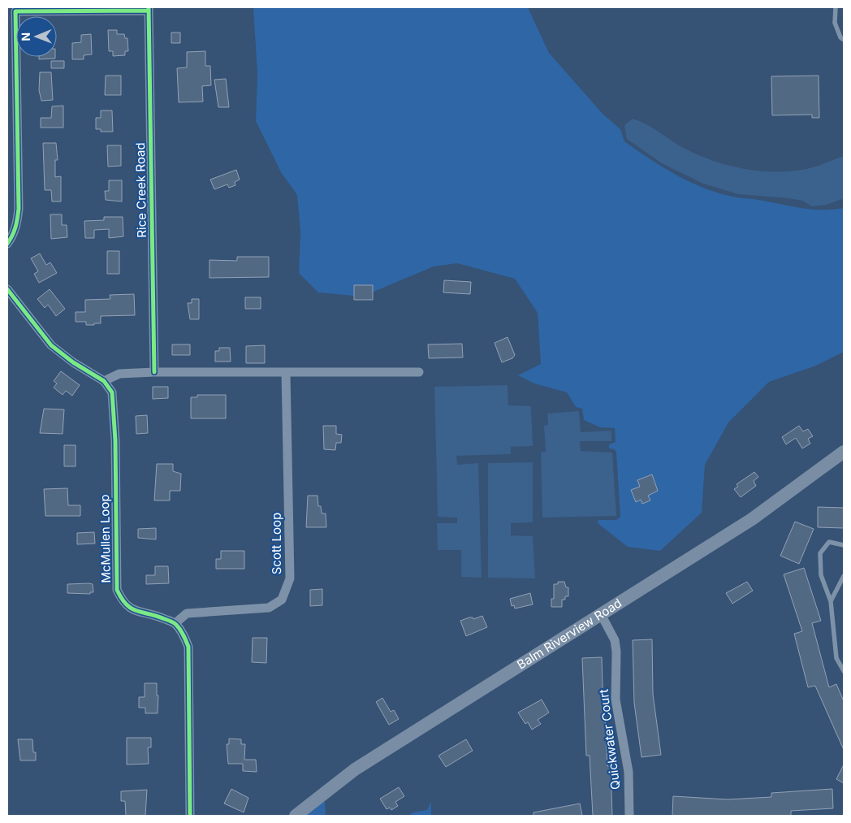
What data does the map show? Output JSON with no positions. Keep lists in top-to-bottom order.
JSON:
{
  "streets": {
    "main road": ["Balm Riverview Road"],
    "street": [
      "Rice Creek Road",
      "McMullen Loop",
      "Scott Loop",
      "Quickwater Court"
    ]
  },
  "crossings": [
    ["McMullen Loop", "Scott Loop"],
    ["Balm Riverview Road", "Quickwater Court"]
  ],
  "north": "left"
}
